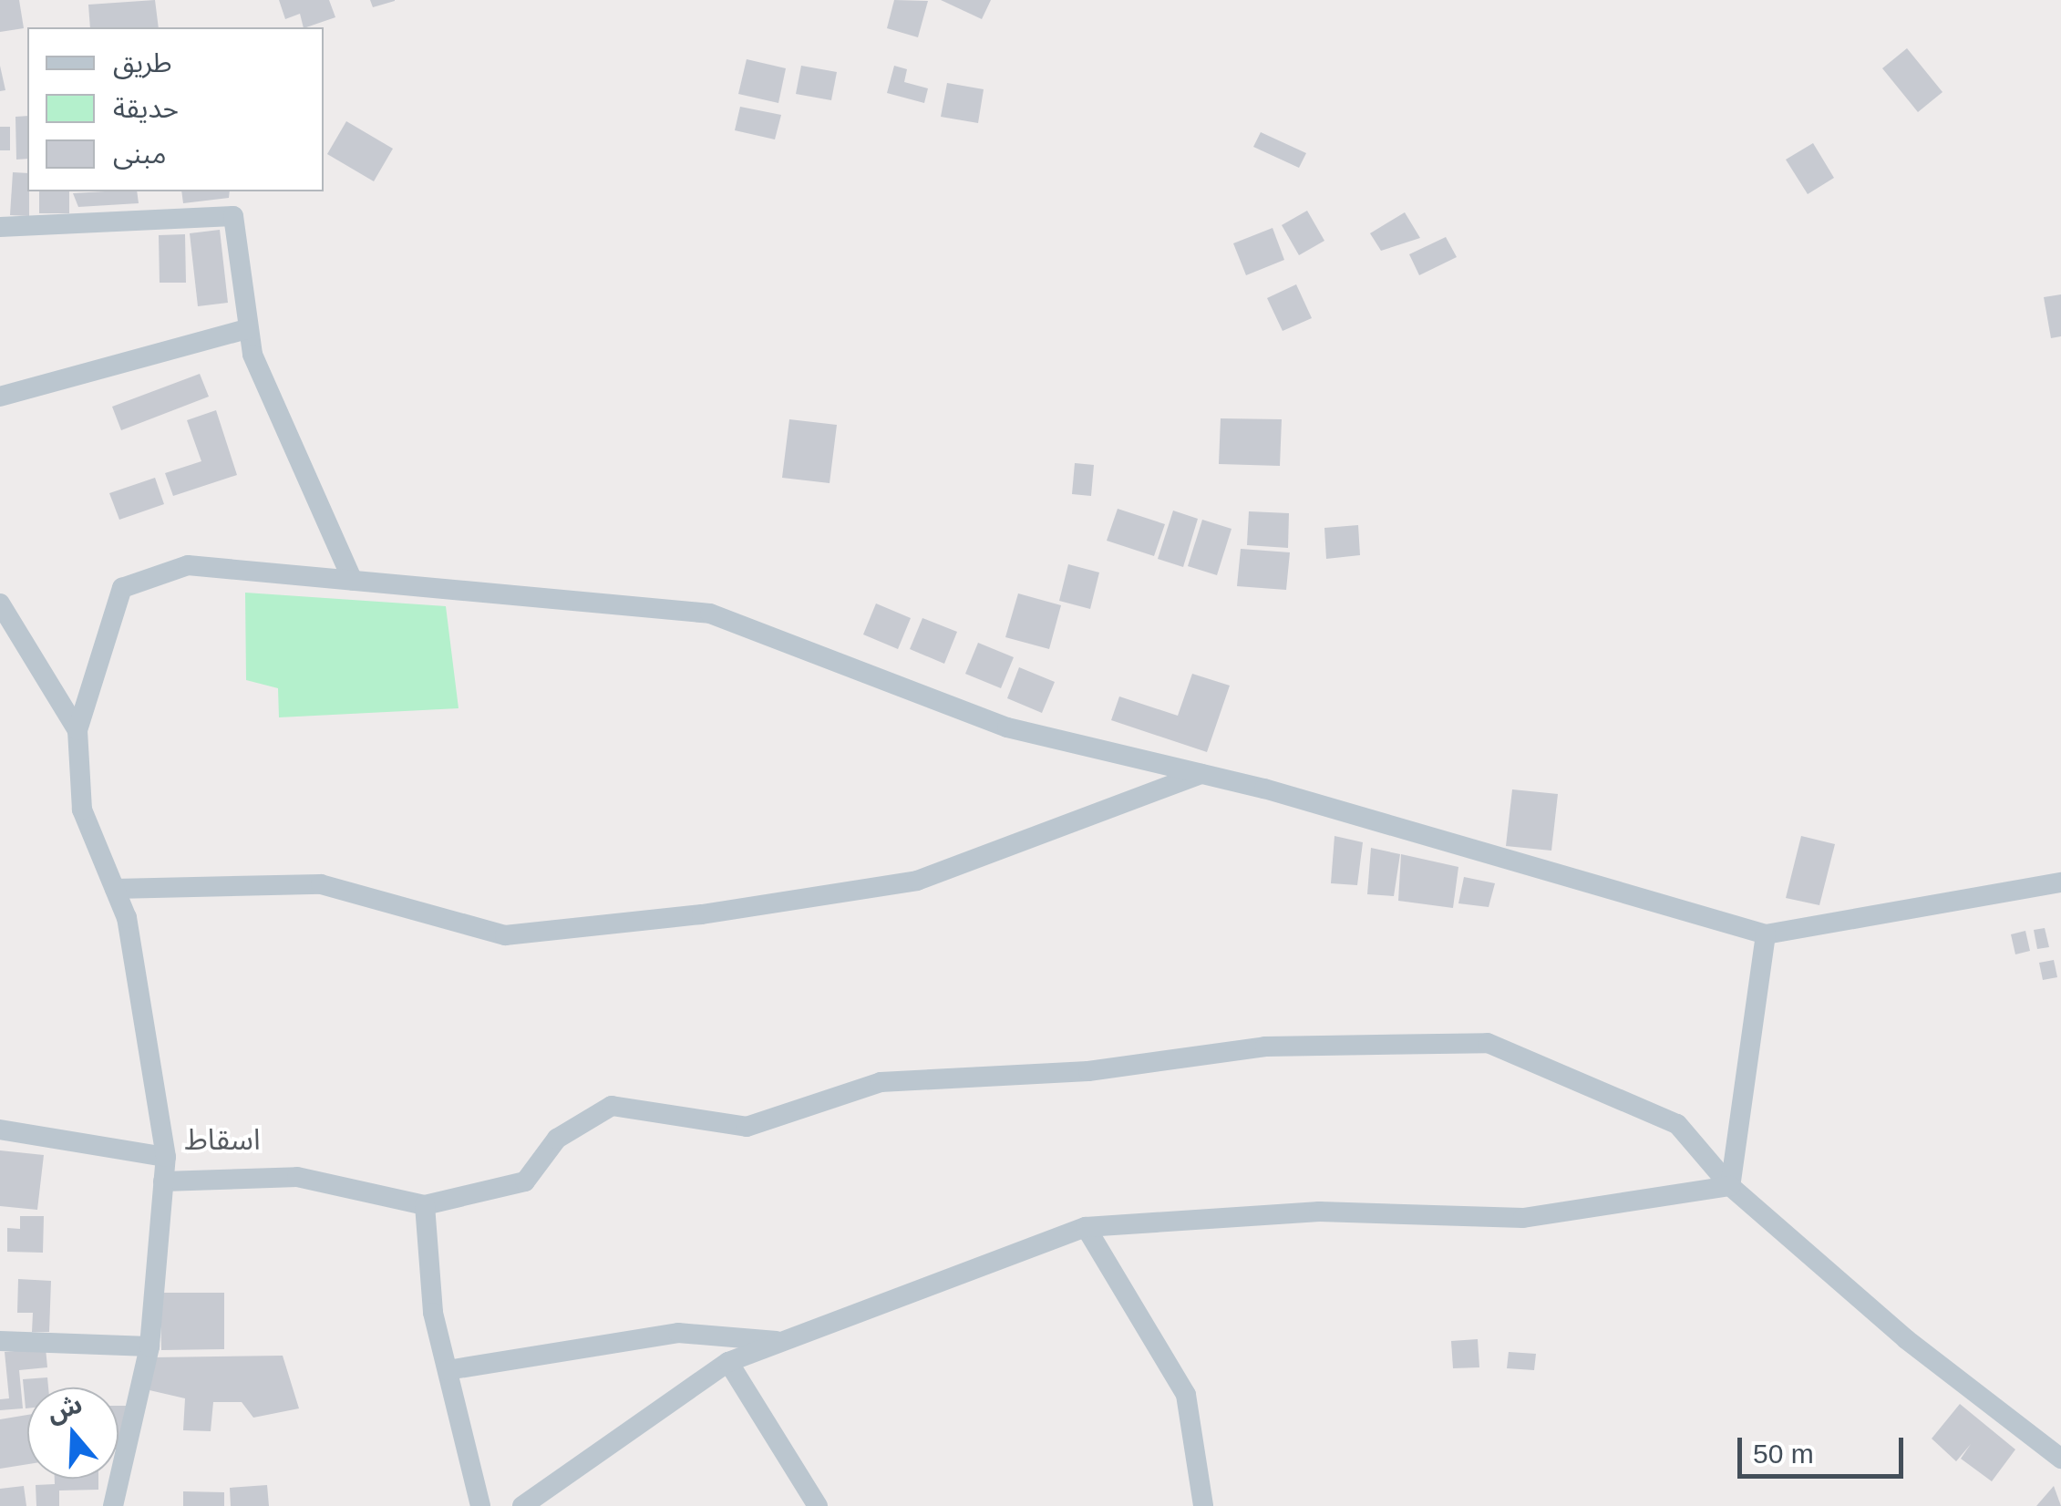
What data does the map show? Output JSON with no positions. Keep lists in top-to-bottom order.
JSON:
{
  "districts": ["اسقاط"],
  "legend": ["طريق", "حديقة", "مبنى"],
  "scale_bar": "50 m",
  "north": "top"
}
